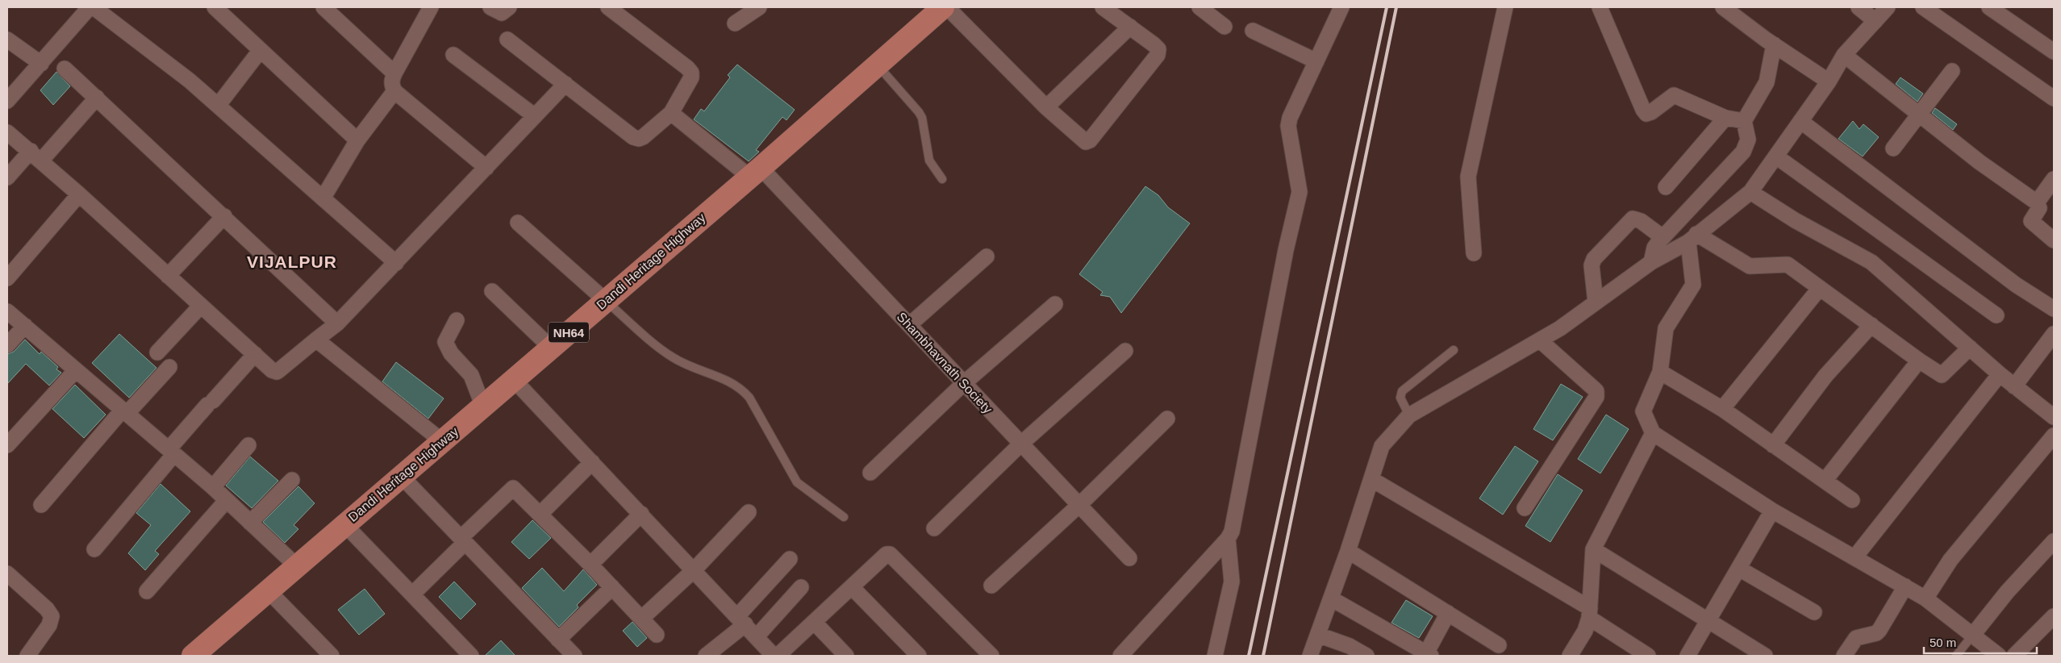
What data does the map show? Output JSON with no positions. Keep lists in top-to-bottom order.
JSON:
{
  "streets": {
    "highway": ["Dandi Heritage Highway", "NH64"],
    "street": ["Shambhavnath Society"]
  },
  "crossings": [
    ["Dandi Heritage Highway", "Shambhavnath Society"]
  ],
  "districts": ["VIJALPUR"],
  "scale_bar": "50 m"
}
